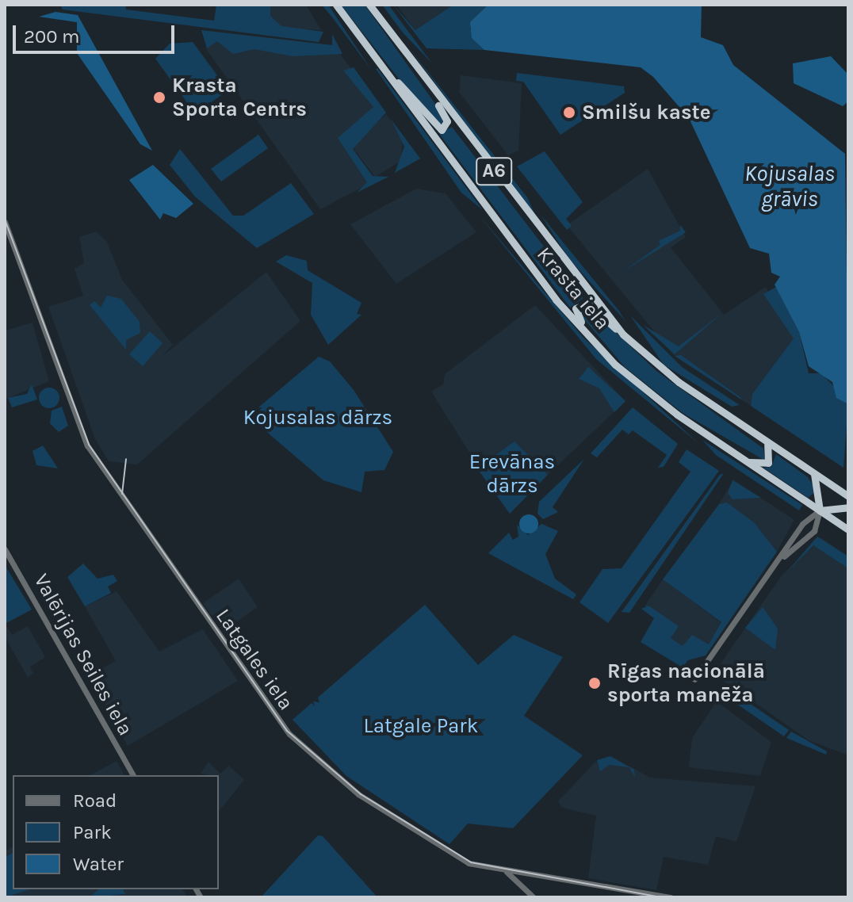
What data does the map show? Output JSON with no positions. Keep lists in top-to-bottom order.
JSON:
{
  "streets": {
    "highway": ["A6", "Krasta iela"],
    "street": ["Valērijas Seiles iela", "Latgales iela"]
  },
  "water": ["Kojusalas grāvis"],
  "parks": ["Kojusalas dārzs", "Erevānas dārzs", "Latgale Park"],
  "places": ["Krasta Sporta Centrs", "Smilšu kaste", "Rīgas nacionālā sporta manēža"],
  "legend": ["Road", "Park", "Water"],
  "scale_bar": "200 m"
}
